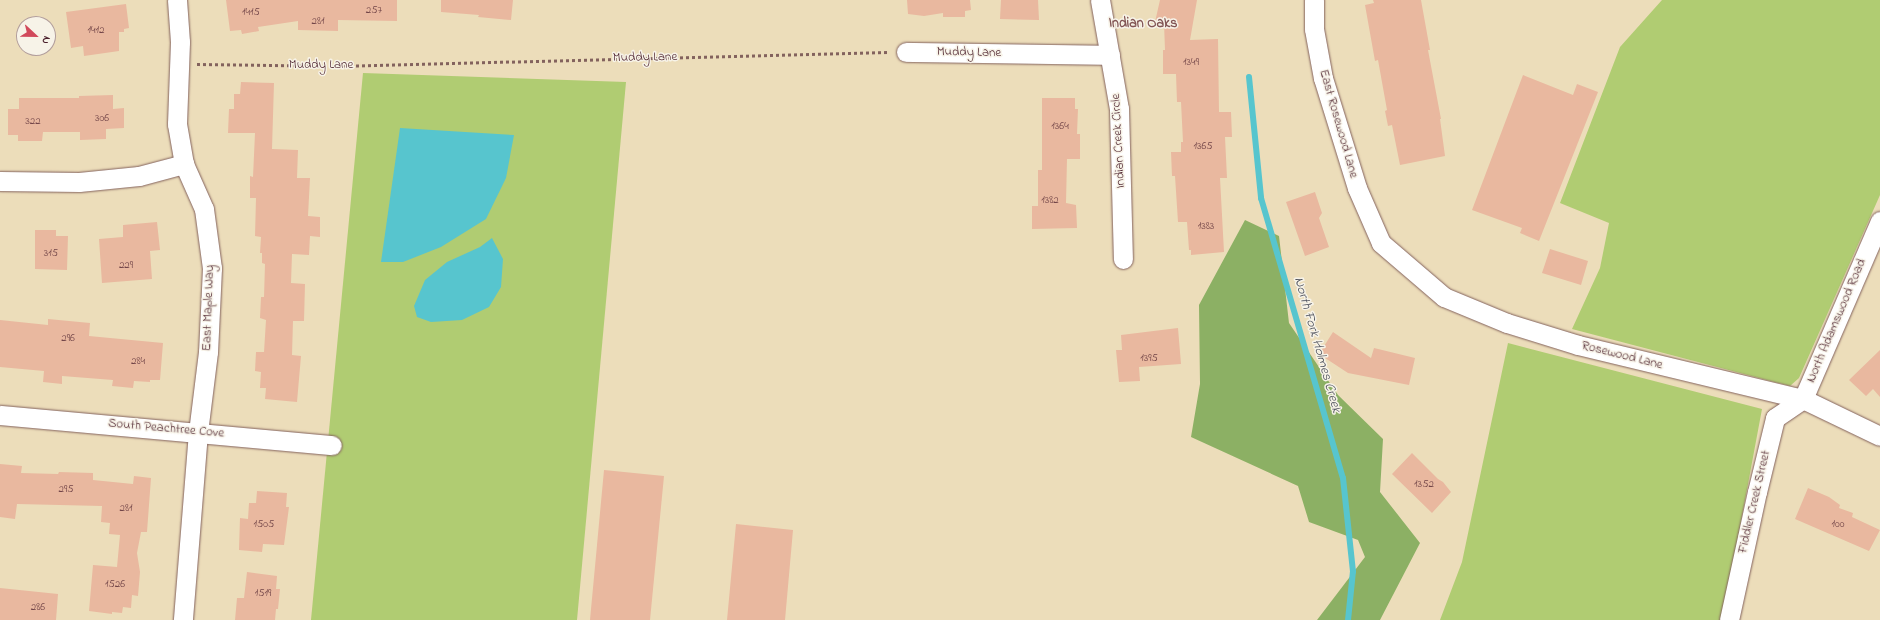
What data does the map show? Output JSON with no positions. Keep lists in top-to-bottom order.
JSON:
{
  "streets": {
    "street": [
      "Muddy Lane",
      "East Rosewood Lane",
      "Indian Creek Circle",
      "East Maple Way",
      "North Adamswood Road",
      "Rosewood Lane",
      "South Peachtree Cove",
      "Fiddler Creek Street"
    ]
  },
  "crossings": [
    ["Muddy Lane", "Indian Creek Circle"],
    ["Muddy Lane", "East Maple Way"],
    ["East Rosewood Lane", "Rosewood Lane"],
    ["East Maple Way", "South Peachtree Cove"],
    ["North Adamswood Road", "Rosewood Lane"],
    ["North Adamswood Road", "Fiddler Creek Street"],
    ["Rosewood Lane", "Fiddler Creek Street"]
  ],
  "districts": ["Indian Oaks"],
  "water": ["North Fork Holmes Creek"],
  "house_numbers": [
    "257",
    "1415",
    "281",
    "1412",
    "1349",
    "306",
    "322",
    "1364",
    "1365",
    "1382",
    "1383",
    "315",
    "229",
    "296",
    "1395",
    "284",
    "1352",
    "295",
    "281",
    "1505",
    "100",
    "1526",
    "1519",
    "286"
  ],
  "north": "right"
}
